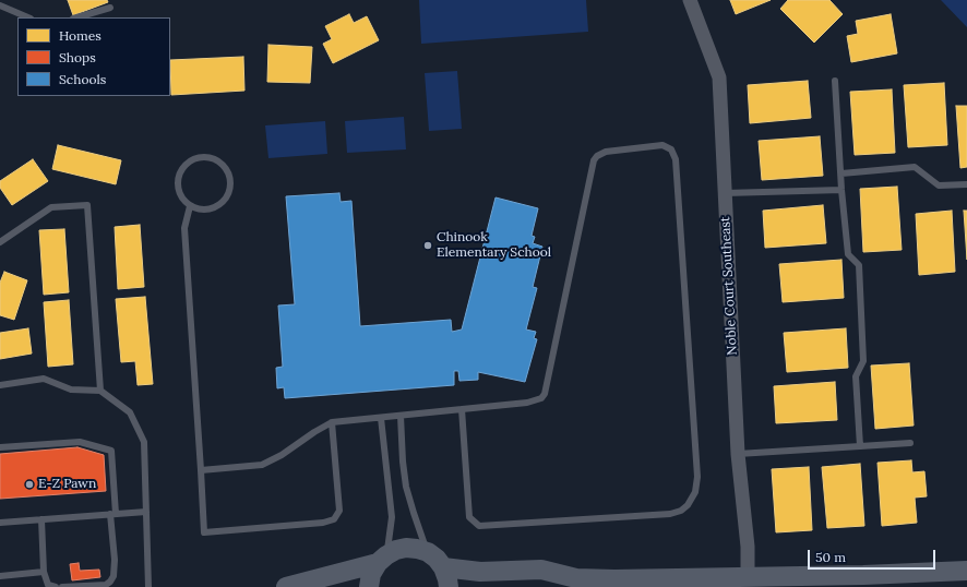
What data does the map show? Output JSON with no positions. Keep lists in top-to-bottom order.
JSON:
{
  "streets": {
    "street": ["Noble Court Southeast"]
  },
  "places": ["Chinook Elementary School", "E-Z Pawn"],
  "legend": ["Homes", "Shops", "Schools"],
  "scale_bar": "50 m"
}
